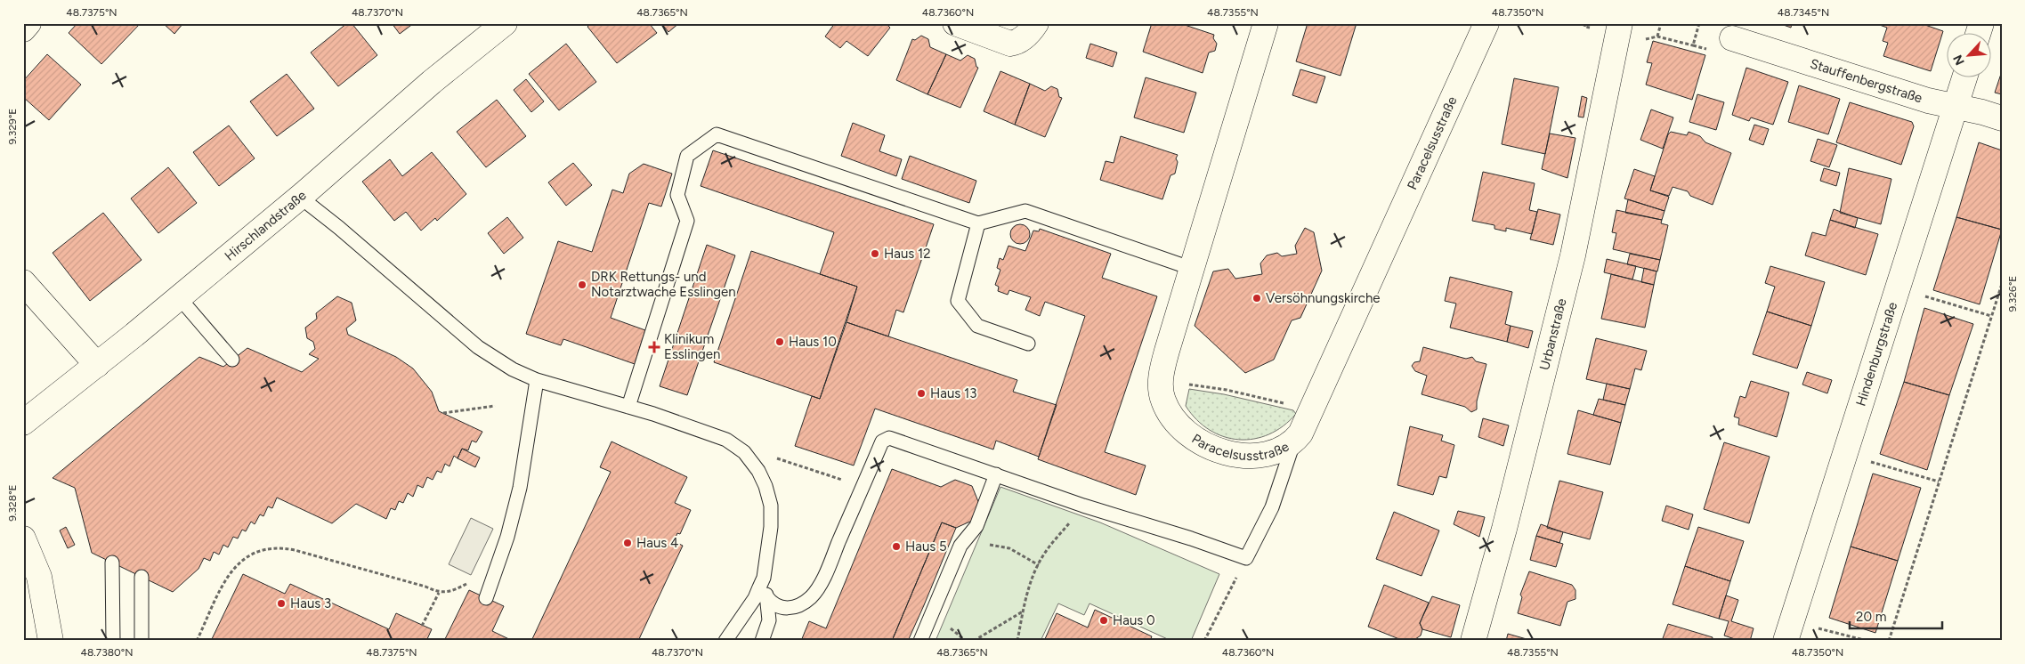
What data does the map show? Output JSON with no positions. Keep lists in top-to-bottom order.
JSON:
{
  "streets": {
    "street": [
      "Stauffenbergstraße",
      "Paracelsusstraße",
      "Hirschlandstraße",
      "Urbanstraße",
      "Hindenburgstraße"
    ]
  },
  "crossings": [
    ["Stauffenbergstraße", "Hindenburgstraße"]
  ],
  "places": {
    "other": [
      "Haus 12",
      "DRK Rettungs- und Notarztwache Esslingen",
      "Versöhnungskirche",
      "Haus 10",
      "Haus 13",
      "Haus 4",
      "Haus 5",
      "Haus 3",
      "Haus 0"
    ],
    "health": ["Klinikum Esslingen"]
  },
  "scale_bar": "20 m",
  "north": "bottom left",
  "coordinates": [
    "48.7375°N",
    "48.7370°N",
    "48.7365°N",
    "48.7360°N",
    "48.7355°N",
    "48.7350°N",
    "48.7345°N",
    "9.329°E",
    "9.326°E",
    "9.328°E",
    "48.7380°N"
  ]
}
